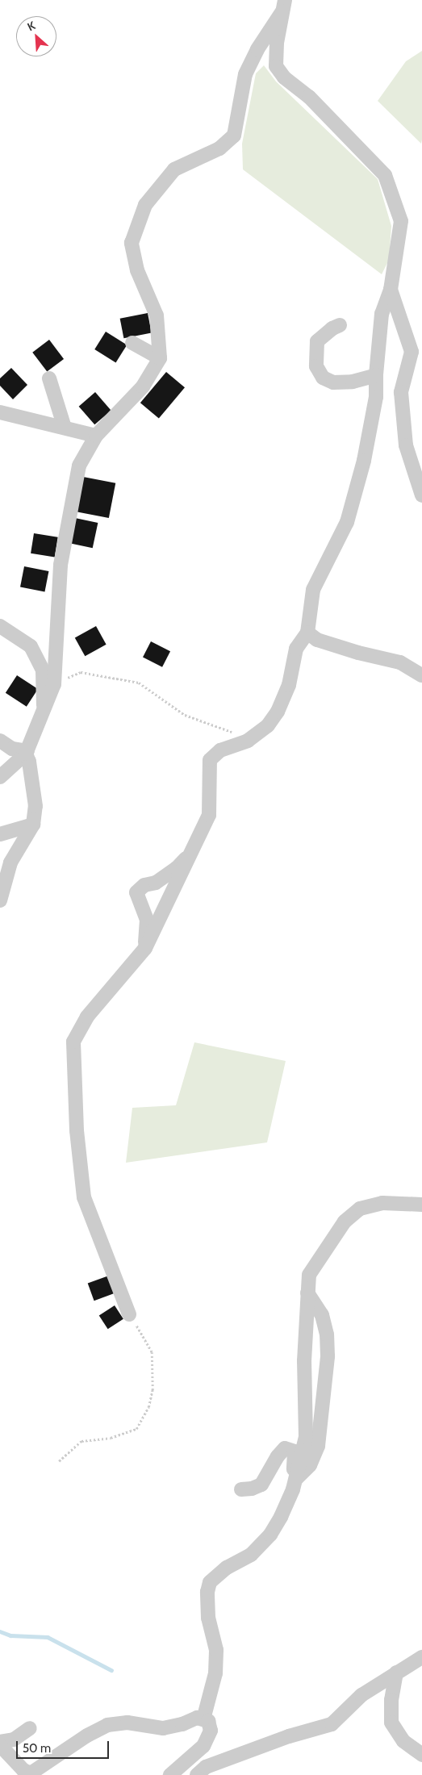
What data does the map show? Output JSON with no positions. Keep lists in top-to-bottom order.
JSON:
{
  "scale_bar": "50 m",
  "north": "top left"
}
